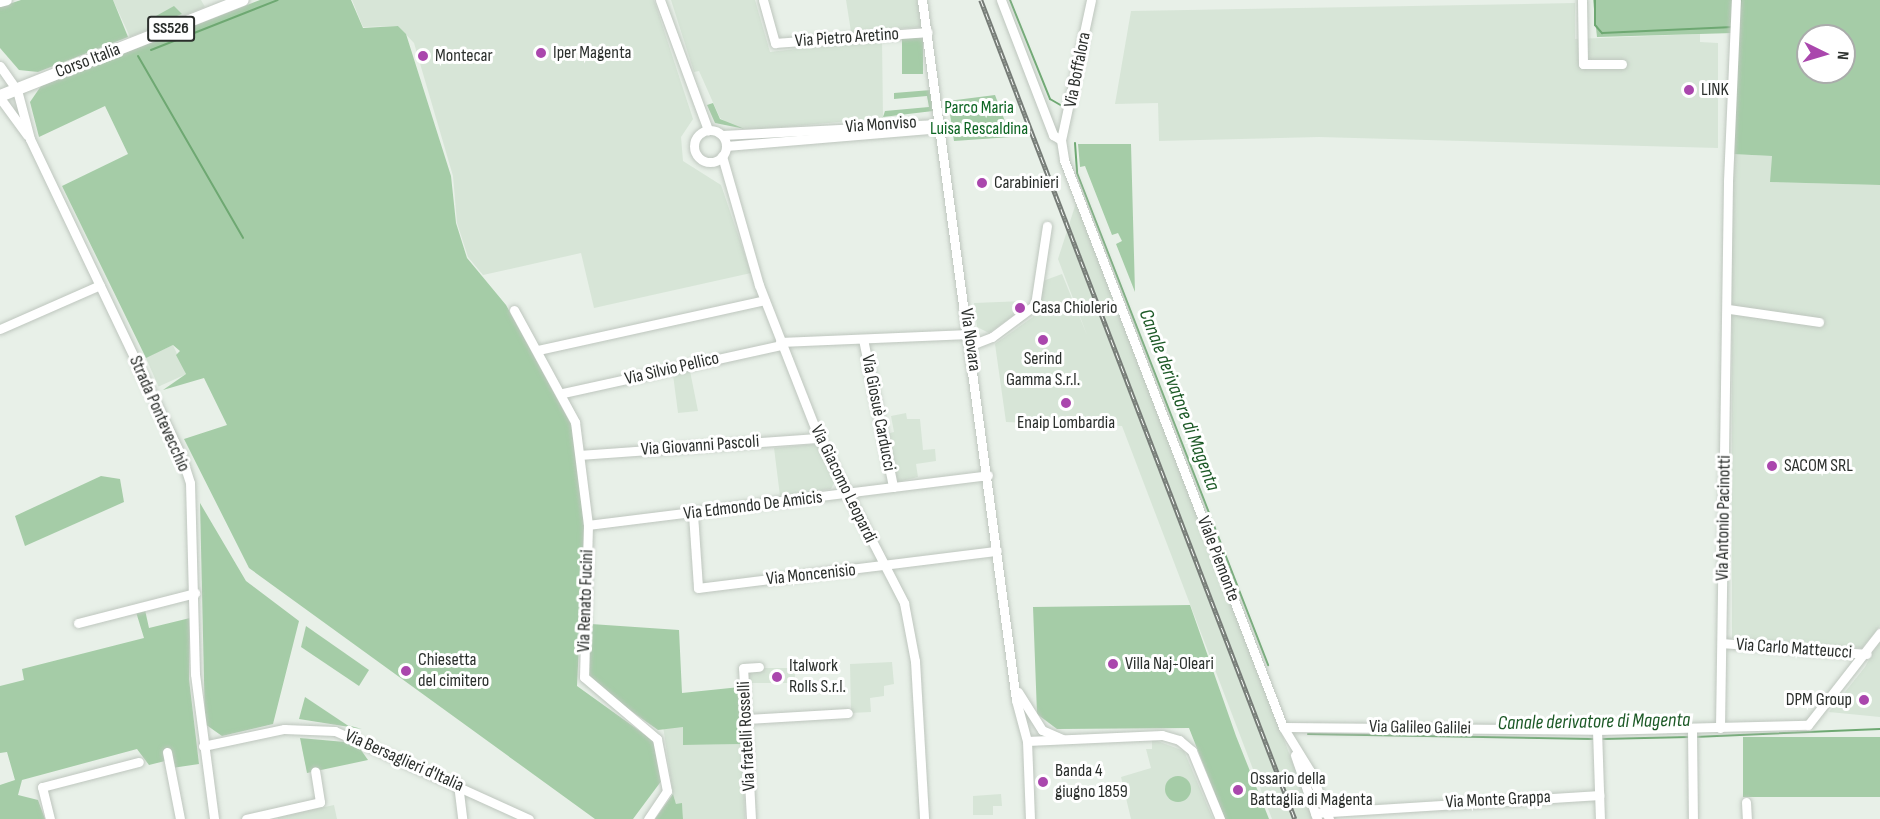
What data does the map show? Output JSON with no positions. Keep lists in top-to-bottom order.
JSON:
{
  "streets": {
    "main road": ["SS526", "Corso Italia"],
    "street": [
      "Via Pietro Aretino",
      "Via Boffalora",
      "Via Monviso",
      "Via Novara",
      "Via Silvio Pellico",
      "Via Giosuè Carducci",
      "Strada Pontevecchio",
      "Via Giovanni Pascoli",
      "Via Giacomo Leopardi",
      "Via Edmondo De Amicis",
      "Via Antonio Pacinotti",
      "Viale Piemonte",
      "Via Moncenisio",
      "Via Renato Fucini",
      "Via Carlo Matteucci",
      "Via Galileo Galilei",
      "Via fratelli Rosselli",
      "Via Bersaglieri d'Italia",
      "Via Monte Grappa"
    ]
  },
  "crossings": [
    ["Via Pietro Aretino", "Via Novara"],
    ["Corso Italia", "Strada Pontevecchio"],
    ["Via Boffalora", "Viale Piemonte"],
    ["Via Monviso", "Via Novara"],
    ["Via Monviso", "Via Giacomo Leopardi"],
    ["Via Novara", "Via Silvio Pellico"],
    ["Via Novara", "Via Edmondo De Amicis"],
    ["Via Novara", "Via Moncenisio"],
    ["Via Silvio Pellico", "Via Giosuè Carducci"],
    ["Via Silvio Pellico", "Via Giacomo Leopardi"],
    ["Via Silvio Pellico", "Via Renato Fucini"],
    ["Via Giosuè Carducci", "Via Edmondo De Amicis"],
    ["Strada Pontevecchio", "Via Bersaglieri d'Italia"],
    ["Via Giovanni Pascoli", "Via Giacomo Leopardi"],
    ["Via Giovanni Pascoli", "Via Renato Fucini"],
    ["Via Giacomo Leopardi", "Via Edmondo De Amicis"],
    ["Via Giacomo Leopardi", "Via Moncenisio"],
    ["Via Edmondo De Amicis", "Via Moncenisio"],
    ["Via Edmondo De Amicis", "Via Renato Fucini"],
    ["Via Antonio Pacinotti", "Via Carlo Matteucci"],
    ["Via Antonio Pacinotti", "Via Galileo Galilei"],
    ["Viale Piemonte", "Via Galileo Galilei"],
    ["Viale Piemonte", "Via Monte Grappa"],
    ["Via Carlo Matteucci", "Via Galileo Galilei"]
  ],
  "water": ["Canale derivatore di Magenta"],
  "parks": ["Parco Maria Luisa Rescaldina"],
  "places": [
    "Iper Magenta",
    "Montecar",
    "LINK",
    "Carabinieri",
    "Casa Chiolerio",
    "Serind Gamma S.r.l.",
    "Enaip Lombardia",
    "SACOM SRL",
    "Villa Naj-Oleari",
    "Chiesetta del cimitero",
    "Italwork Rolls S.r.l.",
    "DPM Group",
    "Banda 4 giugno 1859",
    "Ossario della Battaglia di Magenta"
  ],
  "north": "right"
}
